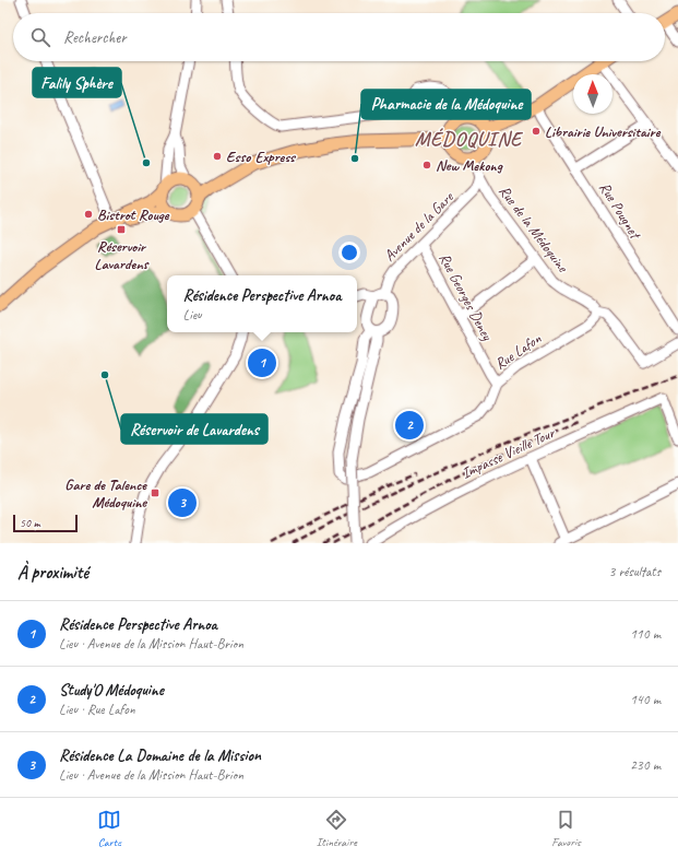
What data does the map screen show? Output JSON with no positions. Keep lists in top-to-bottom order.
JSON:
{
  "streets": {
    "street": [
      "Rue Pougnet",
      "Avenue de la Gare",
      "Rue de la Médoquine",
      "Rue Georges Deney",
      "Rue Lafon",
      "Impasse Vieille Tour"
    ]
  },
  "crossings": [
    ["Avenue de la Gare", "Rue de la Médoquine"],
    ["Avenue de la Gare", "Rue Georges Deney"],
    ["Rue de la Médoquine", "Rue Lafon"],
    ["Rue Georges Deney", "Rue Lafon"]
  ],
  "districts": ["MÉDOQUINE"],
  "places": {
    "other": [
      "Librairie Universitaire",
      "Esso Express",
      "Pharmacie de la Médoquine",
      "Falily Sphère",
      "New Mekong",
      "Bistrot Rouge",
      "Réservoir de Lavardens"
    ],
    "transit": ["Réservoir Lavardens", "Gare de Talence Médoquine"]
  },
  "scale_bar": "50 m",
  "north": "top",
  "page": {
    "search": "Rechercher",
    "popup": ["Résidence Perspective Arnoa", "Lieu"],
    "pins": ["1", "2", "3"],
    "scale": "50 m",
    "heading": ["À proximité", "3 résultats"],
    "list": [
      {
        "mark": "1",
        "name": "Résidence Perspective Arnoa",
        "note": "Lieu · Avenue de la Mission Haut-Brion",
        "value": "110 m"
      },
      {
        "mark": "2",
        "name": "Study'O Médoquine",
        "note": "Lieu · Rue Lafon",
        "value": "140 m"
      },
      {
        "mark": "3",
        "name": "Résidence La Domaine de la Mission",
        "note": "Lieu · Avenue de la Mission Haut-Brion",
        "value": "230 m"
      }
    ],
    "nav": ["Carte", "Itinéraire", "Favoris"]
  }
}
